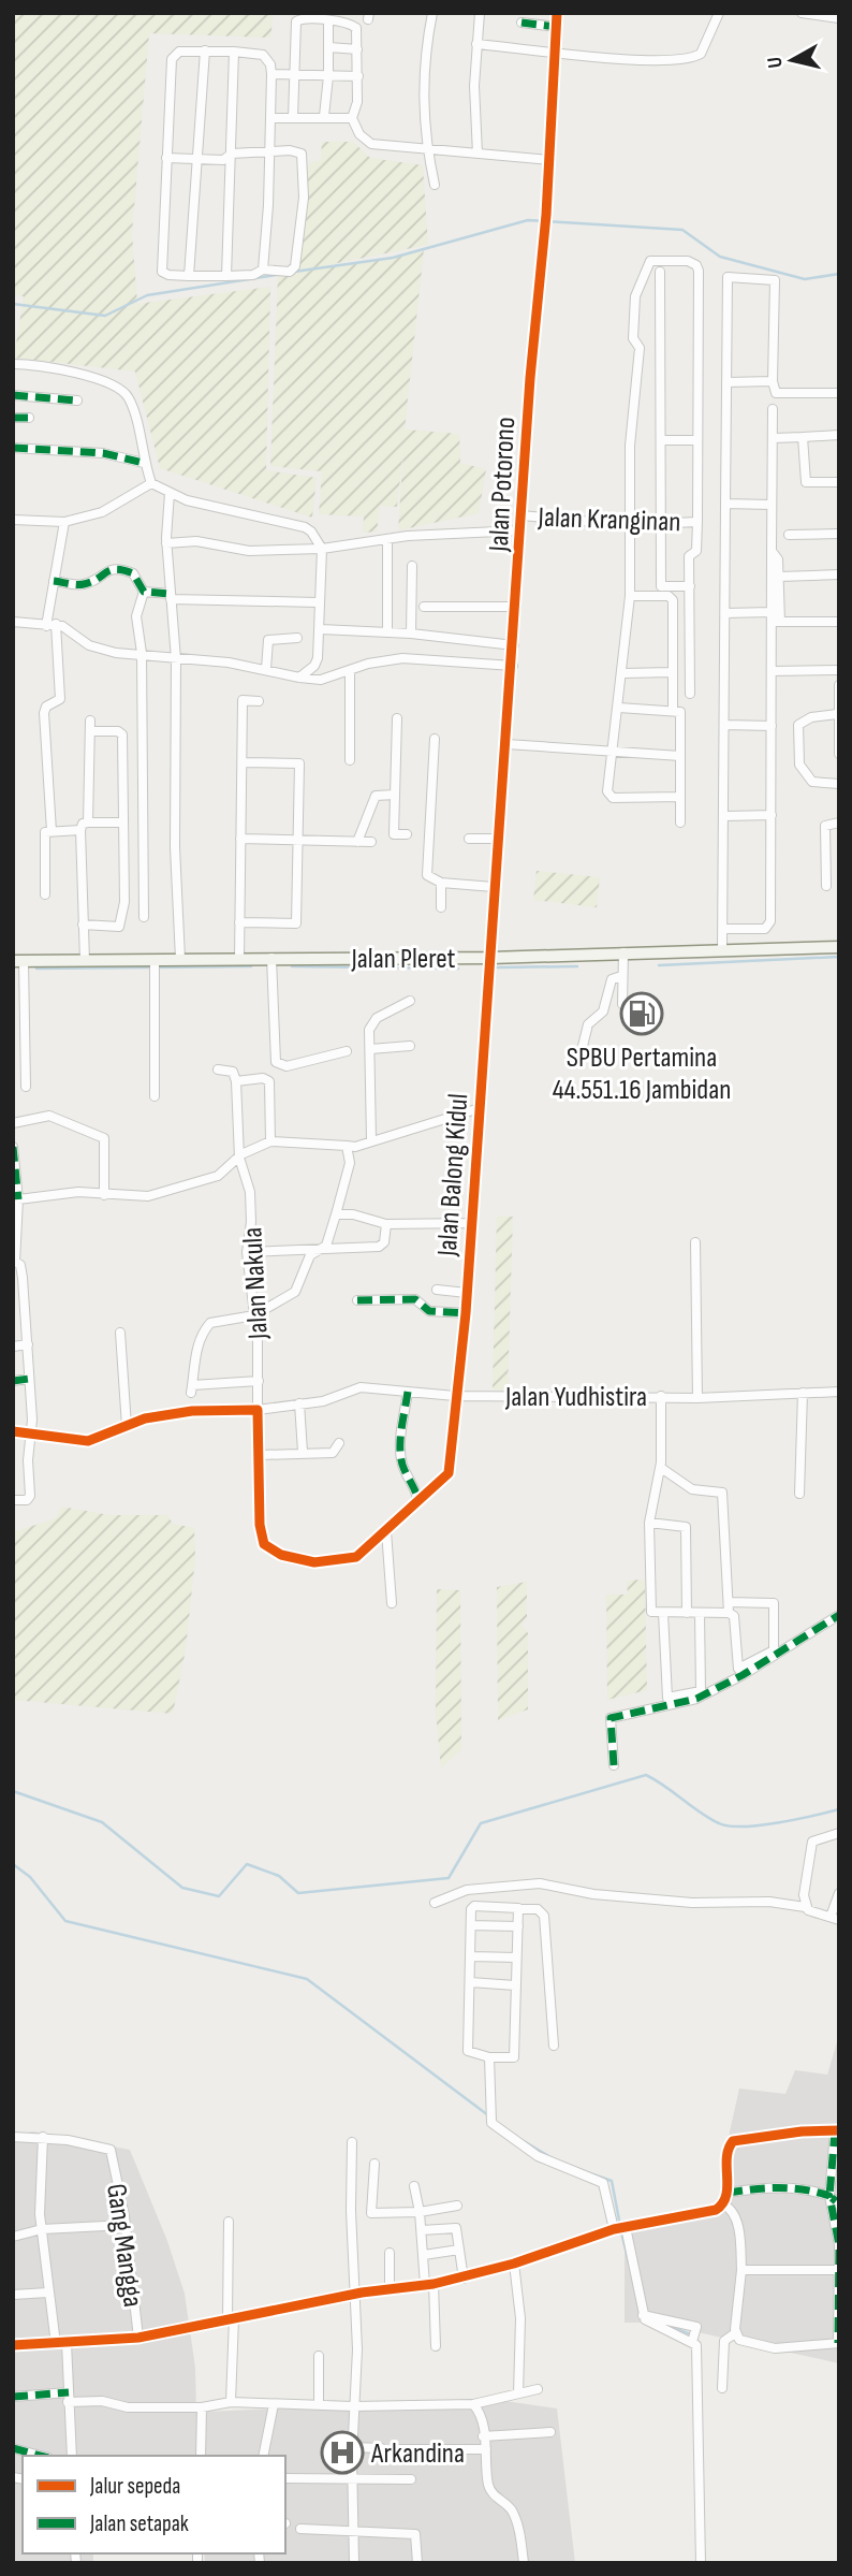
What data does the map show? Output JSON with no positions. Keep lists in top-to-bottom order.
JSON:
{
  "streets": {
    "main road": ["Jalan Pleret"],
    "street": [
      "Jalan Potorono",
      "Jalan Kranginan",
      "Jalan Balong Kidul",
      "Jalan Nakula",
      "Jalan Yudhistira",
      "Gang Mangga"
    ]
  },
  "crossings": [
    ["Jalan Potorono", "Jalan Kranginan"],
    ["Jalan Potorono", "Jalan Pleret"],
    ["Jalan Potorono", "Jalan Balong Kidul"],
    ["Jalan Pleret", "Jalan Balong Kidul"],
    ["Jalan Balong Kidul", "Jalan Nakula"],
    ["Jalan Balong Kidul", "Jalan Yudhistira"],
    ["Jalan Nakula", "Jalan Yudhistira"]
  ],
  "places": {
    "fuel station": ["SPBU Pertamina 44.551.16 Jambidan"],
    "hospital": ["Arkandina"]
  },
  "legend": ["Jalur sepeda", "Jalan setapak"],
  "north": "left"
}
